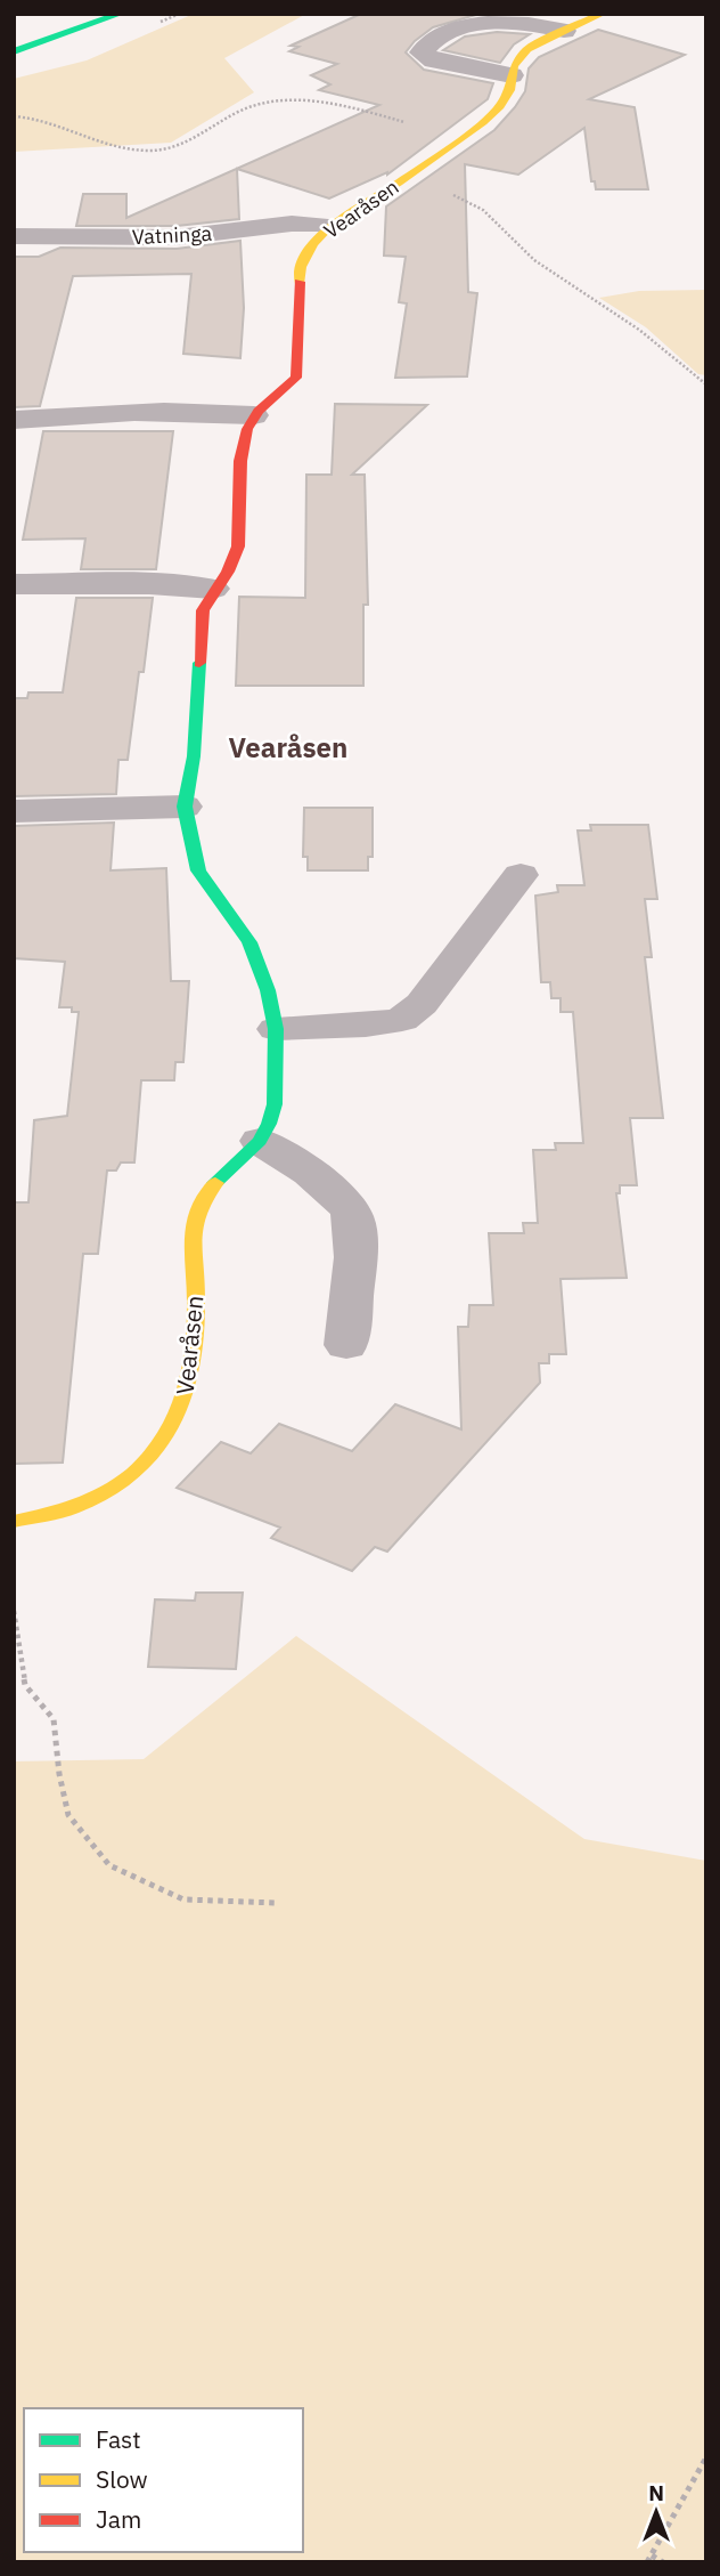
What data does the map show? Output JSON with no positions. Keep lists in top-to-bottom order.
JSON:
{
  "streets": {
    "street": ["Vearåsen", "Vatninga"]
  },
  "crossings": [
    ["Vearåsen", "Vatninga"]
  ],
  "districts": ["Vearåsen"],
  "legend": ["Fast", "Slow", "Jam"],
  "north": "top"
}
